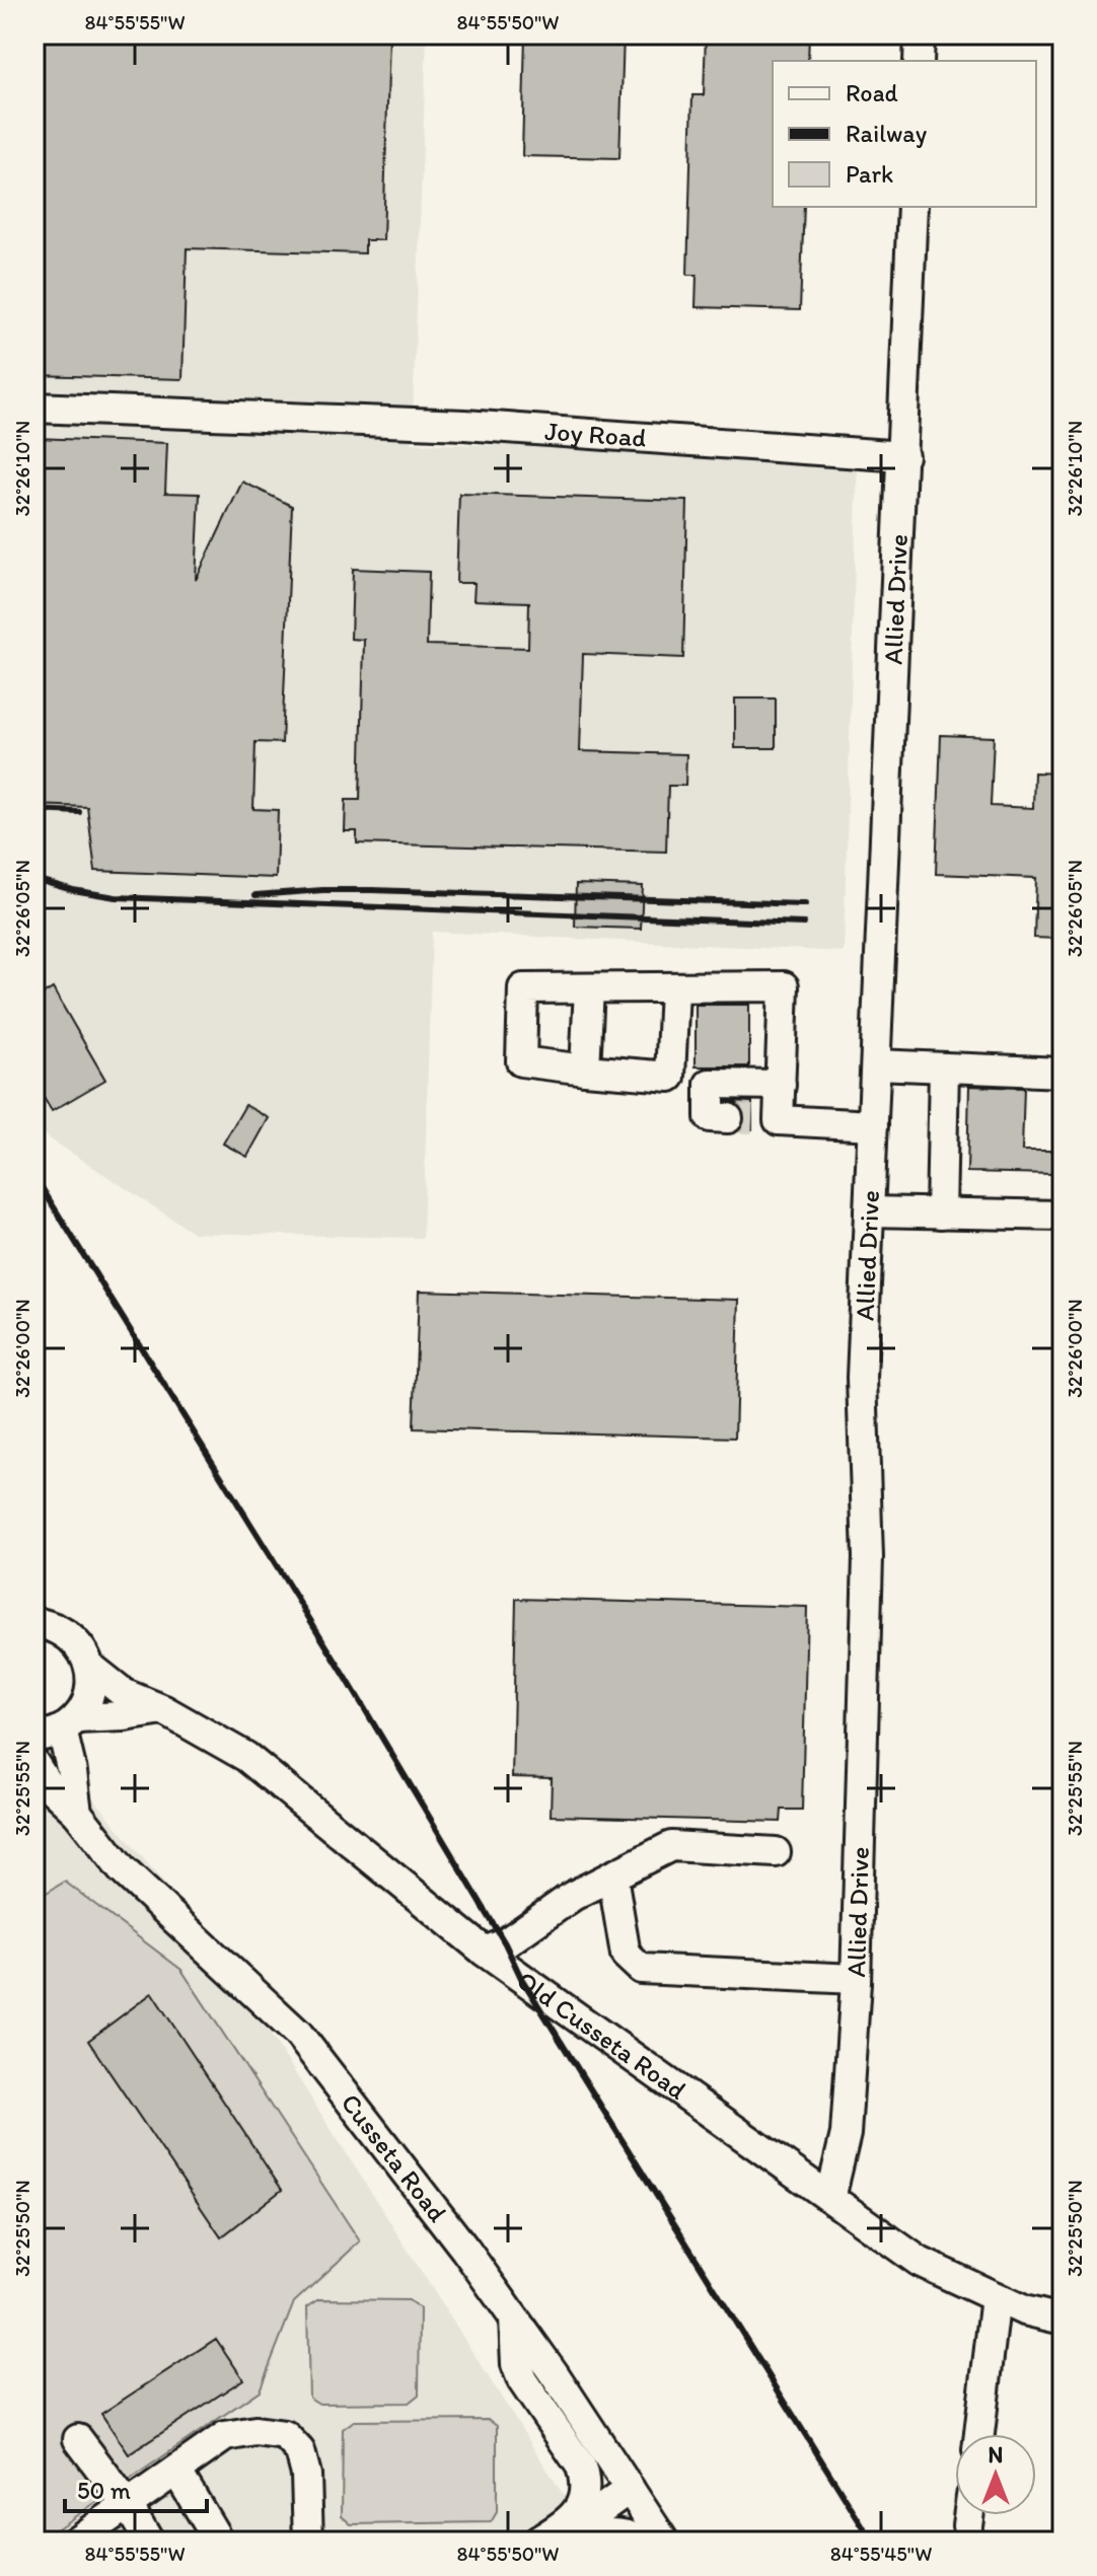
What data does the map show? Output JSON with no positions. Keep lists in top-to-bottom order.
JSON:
{
  "streets": {
    "street": [
      "Joy Road",
      "Allied Drive",
      "Old Cusseta Road",
      "Cusseta Road"
    ]
  },
  "crossings": [
    ["Joy Road", "Allied Drive"],
    ["Allied Drive", "Old Cusseta Road"]
  ],
  "legend": ["Road", "Railway", "Park"],
  "scale_bar": "50 m",
  "north": "top",
  "coordinates": [
    "84°55'55\"W",
    "84°55'50\"W",
    "32°26'10\"N",
    "32°26'05\"N",
    "32°26'00\"N",
    "32°25'55\"N",
    "32°25'50\"N",
    "84°55'45\"W"
  ]
}
